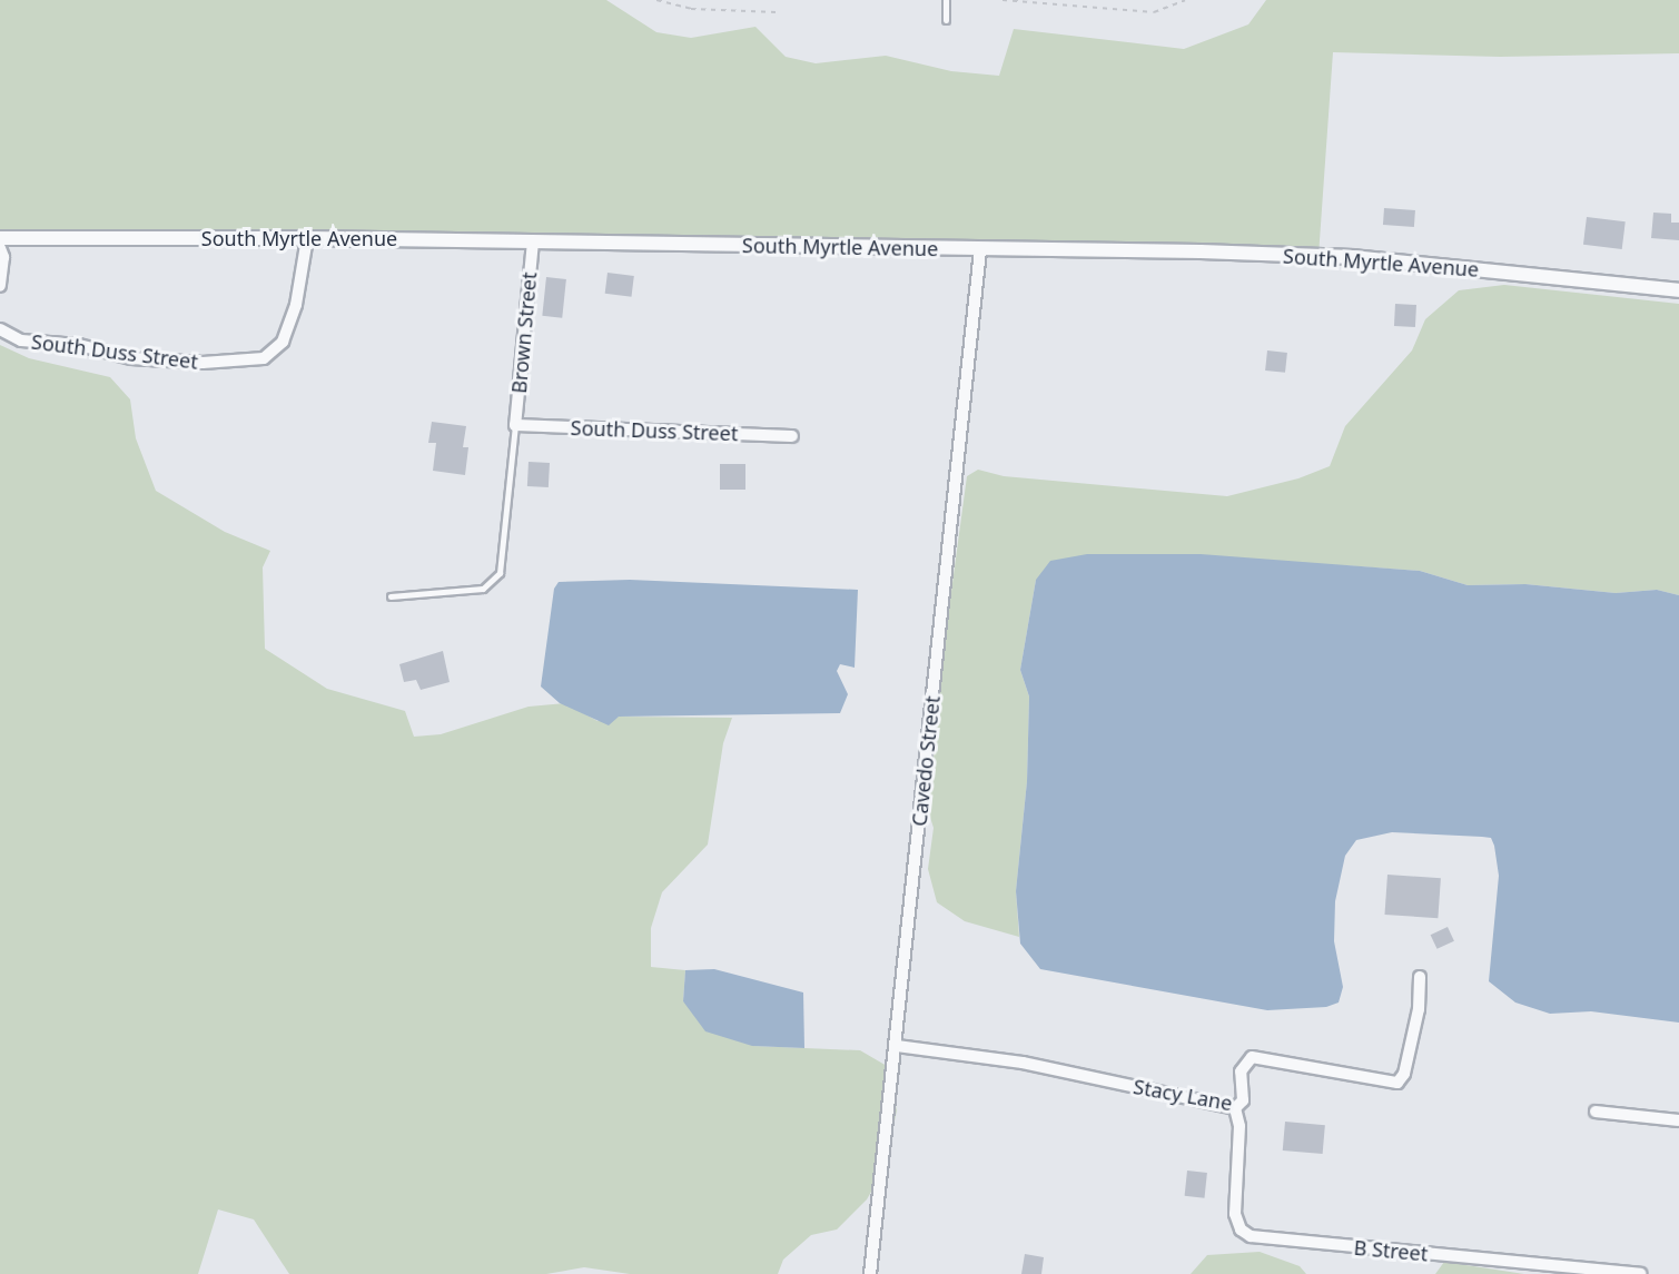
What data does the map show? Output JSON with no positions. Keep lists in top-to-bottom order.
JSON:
{
  "streets": {
    "street": [
      "South Myrtle Avenue",
      "Brown Street",
      "South Duss Street",
      "Cavedo Street",
      "Stacy Lane",
      "B Street"
    ]
  },
  "crossings": [
    ["South Myrtle Avenue", "Brown Street"],
    ["South Myrtle Avenue", "South Duss Street"],
    ["South Myrtle Avenue", "Cavedo Street"],
    ["Brown Street", "South Duss Street"],
    ["Cavedo Street", "Stacy Lane"],
    ["Stacy Lane", "B Street"]
  ]
}
